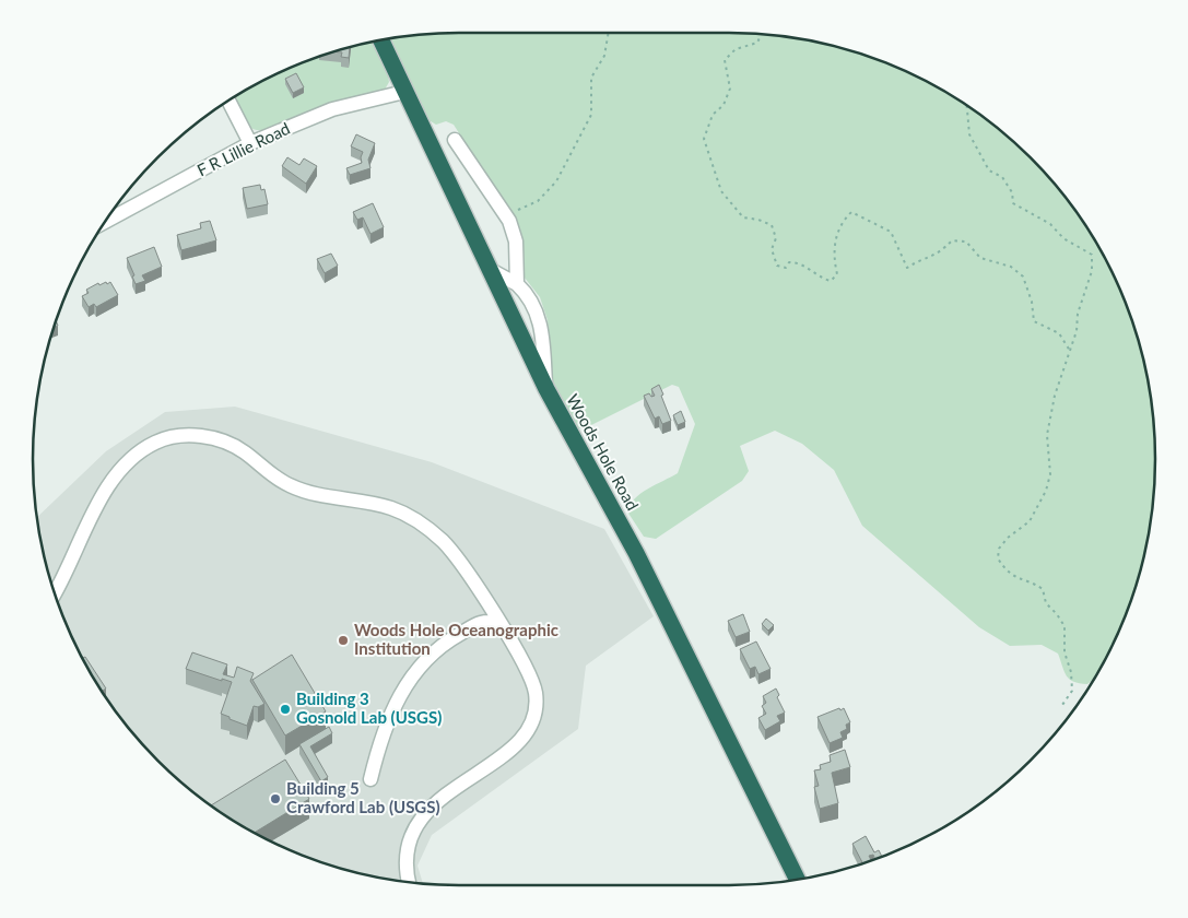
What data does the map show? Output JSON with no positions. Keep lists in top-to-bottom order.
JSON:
{
  "streets": {
    "highway": ["Woods Hole Road"],
    "street": ["F R Lillie Road"]
  },
  "crossings": [
    ["F R Lillie Road", "Woods Hole Road"]
  ],
  "places": ["Woods Hole Oceanographic Institution", "Building 3 Gosnold Lab (USGS)", "Building 5 Crawford Lab (USGS)"]
}
